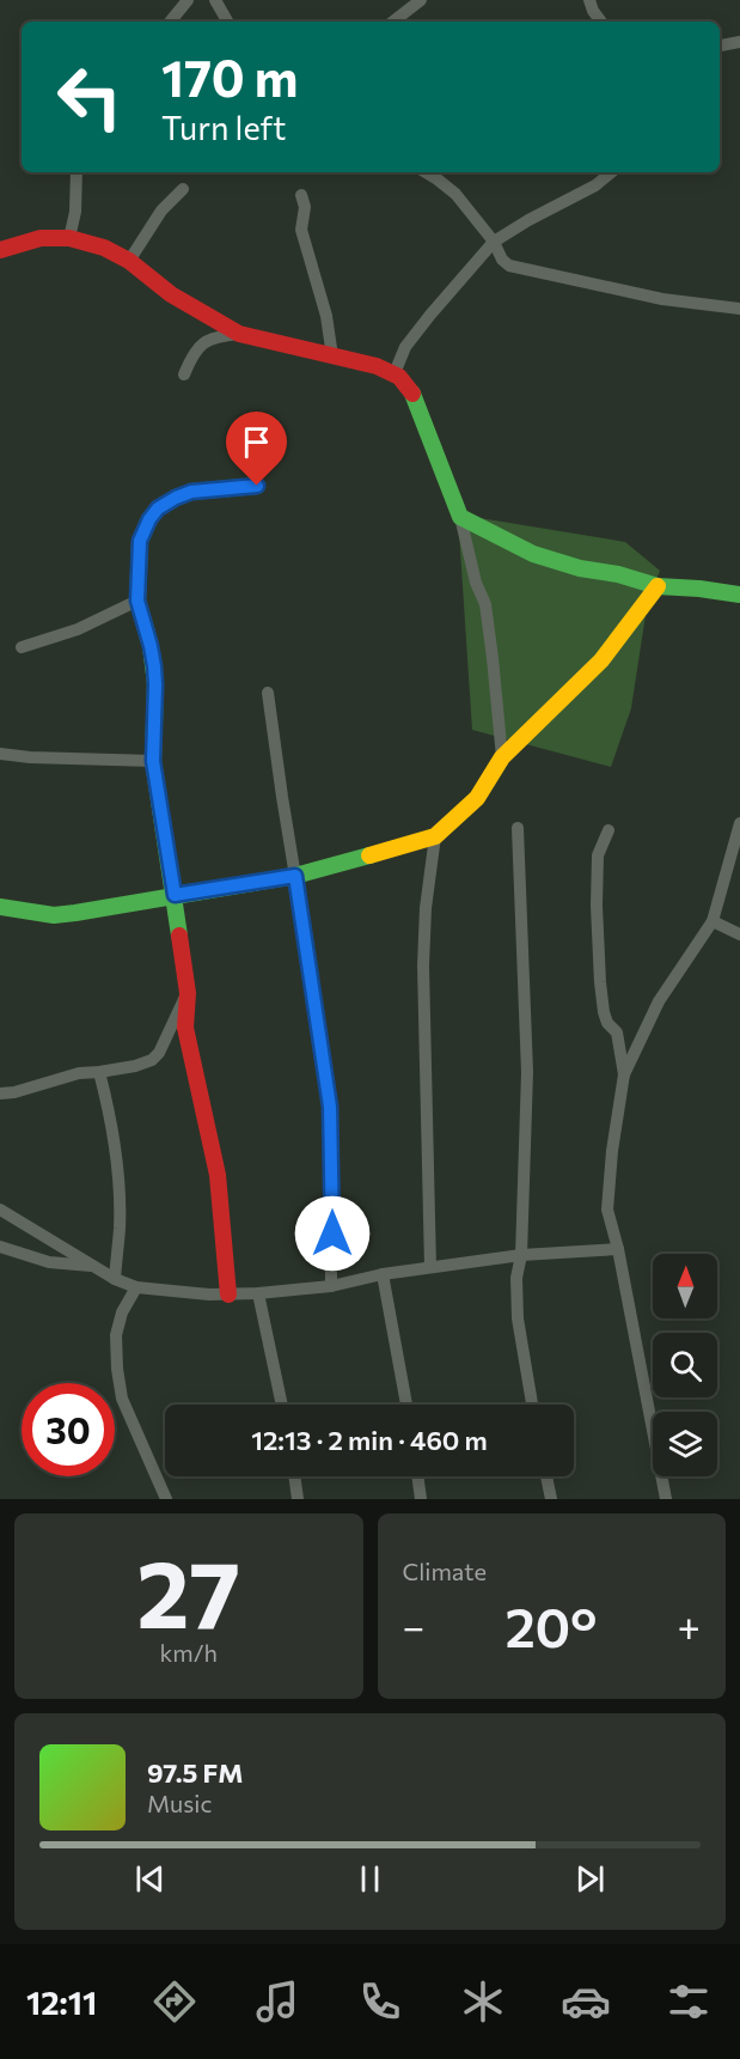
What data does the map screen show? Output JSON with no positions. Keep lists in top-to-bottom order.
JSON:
{
  "north": "top",
  "page": {
    "turn": ["170 m", "Turn left"],
    "limit": "30",
    "trip": "12:13 · 2 min · 460 m",
    "tile": [
      ["27", "km/h"],
      "Climate"
    ],
    "heat": ["−", "20°", "+"],
    "song": ["97.5 FM", "Music"],
    "tabs": "12:11"
  }
}
